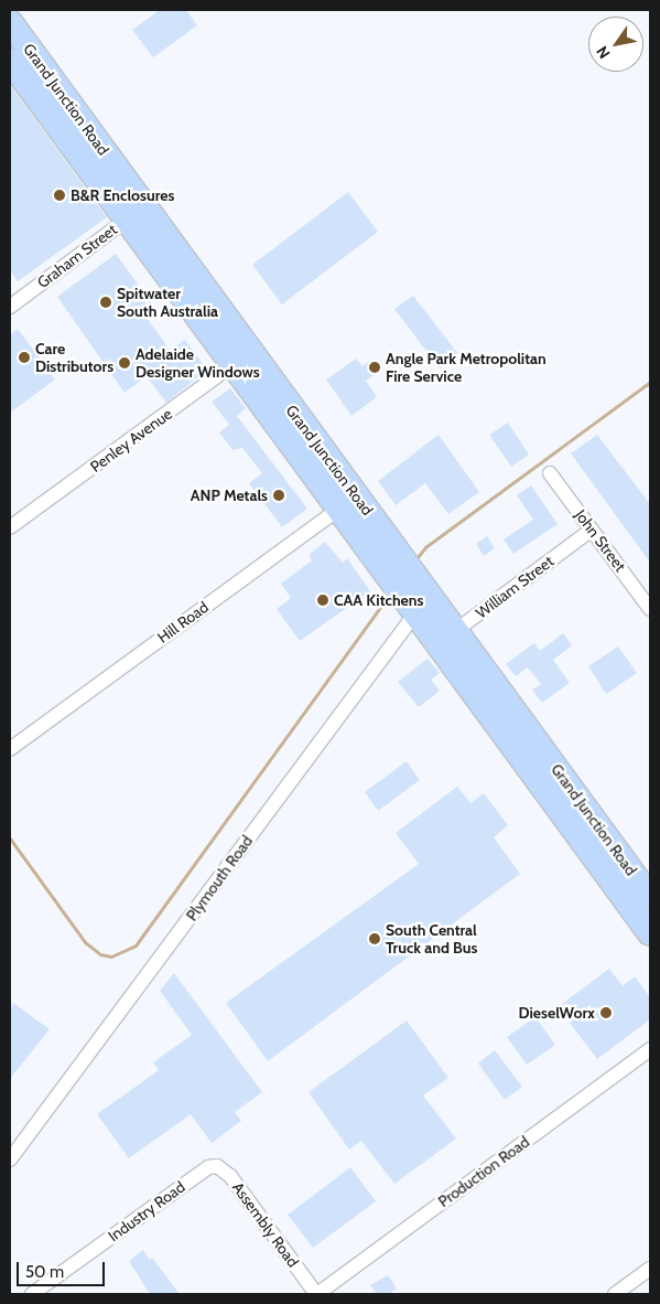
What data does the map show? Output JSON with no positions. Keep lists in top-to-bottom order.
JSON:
{
  "streets": {
    "highway": ["Grand Junction Road"],
    "street": [
      "Graham Street",
      "Penley Avenue",
      "John Street",
      "William Street",
      "Hill Road",
      "Plymouth Road",
      "Production Road",
      "Industry Road",
      "Assembly Road"
    ]
  },
  "crossings": [
    ["Grand Junction Road", "Graham Street"],
    ["Grand Junction Road", "Penley Avenue"],
    ["Grand Junction Road", "William Street"],
    ["Grand Junction Road", "Hill Road"],
    ["Grand Junction Road", "Plymouth Road"],
    ["John Street", "William Street"],
    ["Production Road", "Assembly Road"],
    ["Industry Road", "Assembly Road"]
  ],
  "places": [
    "B&R Enclosures",
    "Spitwater South Australia",
    "Care Distributors",
    "Adelaide Designer Windows",
    "Angle Park Metropolitan Fire Service",
    "ANP Metals",
    "CAA Kitchens",
    "South Central Truck and Bus",
    "DieselWorx"
  ],
  "scale_bar": "50 m",
  "north": "bottom left"
}
